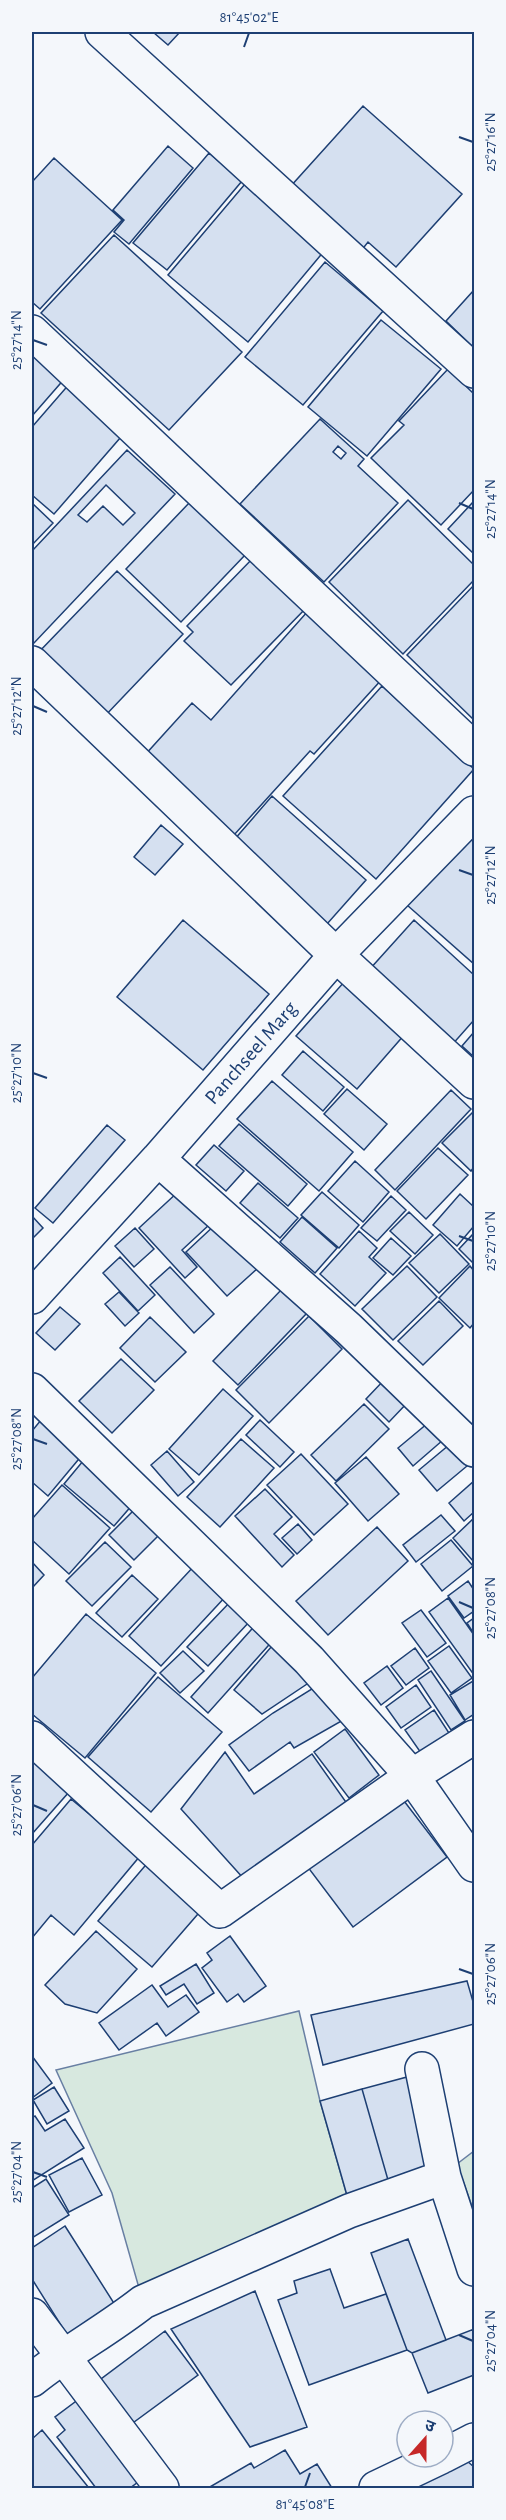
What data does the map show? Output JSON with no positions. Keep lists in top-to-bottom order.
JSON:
{
  "streets": {
    "street": ["Panchseel Marg"]
  },
  "north": "top",
  "coordinates": [
    "81°45'02\"E",
    "25°27'16\"N",
    "25°27'14\"N",
    "25°27'12\"N",
    "25°27'10\"N",
    "25°27'08\"N",
    "25°27'06\"N",
    "25°27'04\"N",
    "81°45'08\"E"
  ]
}
